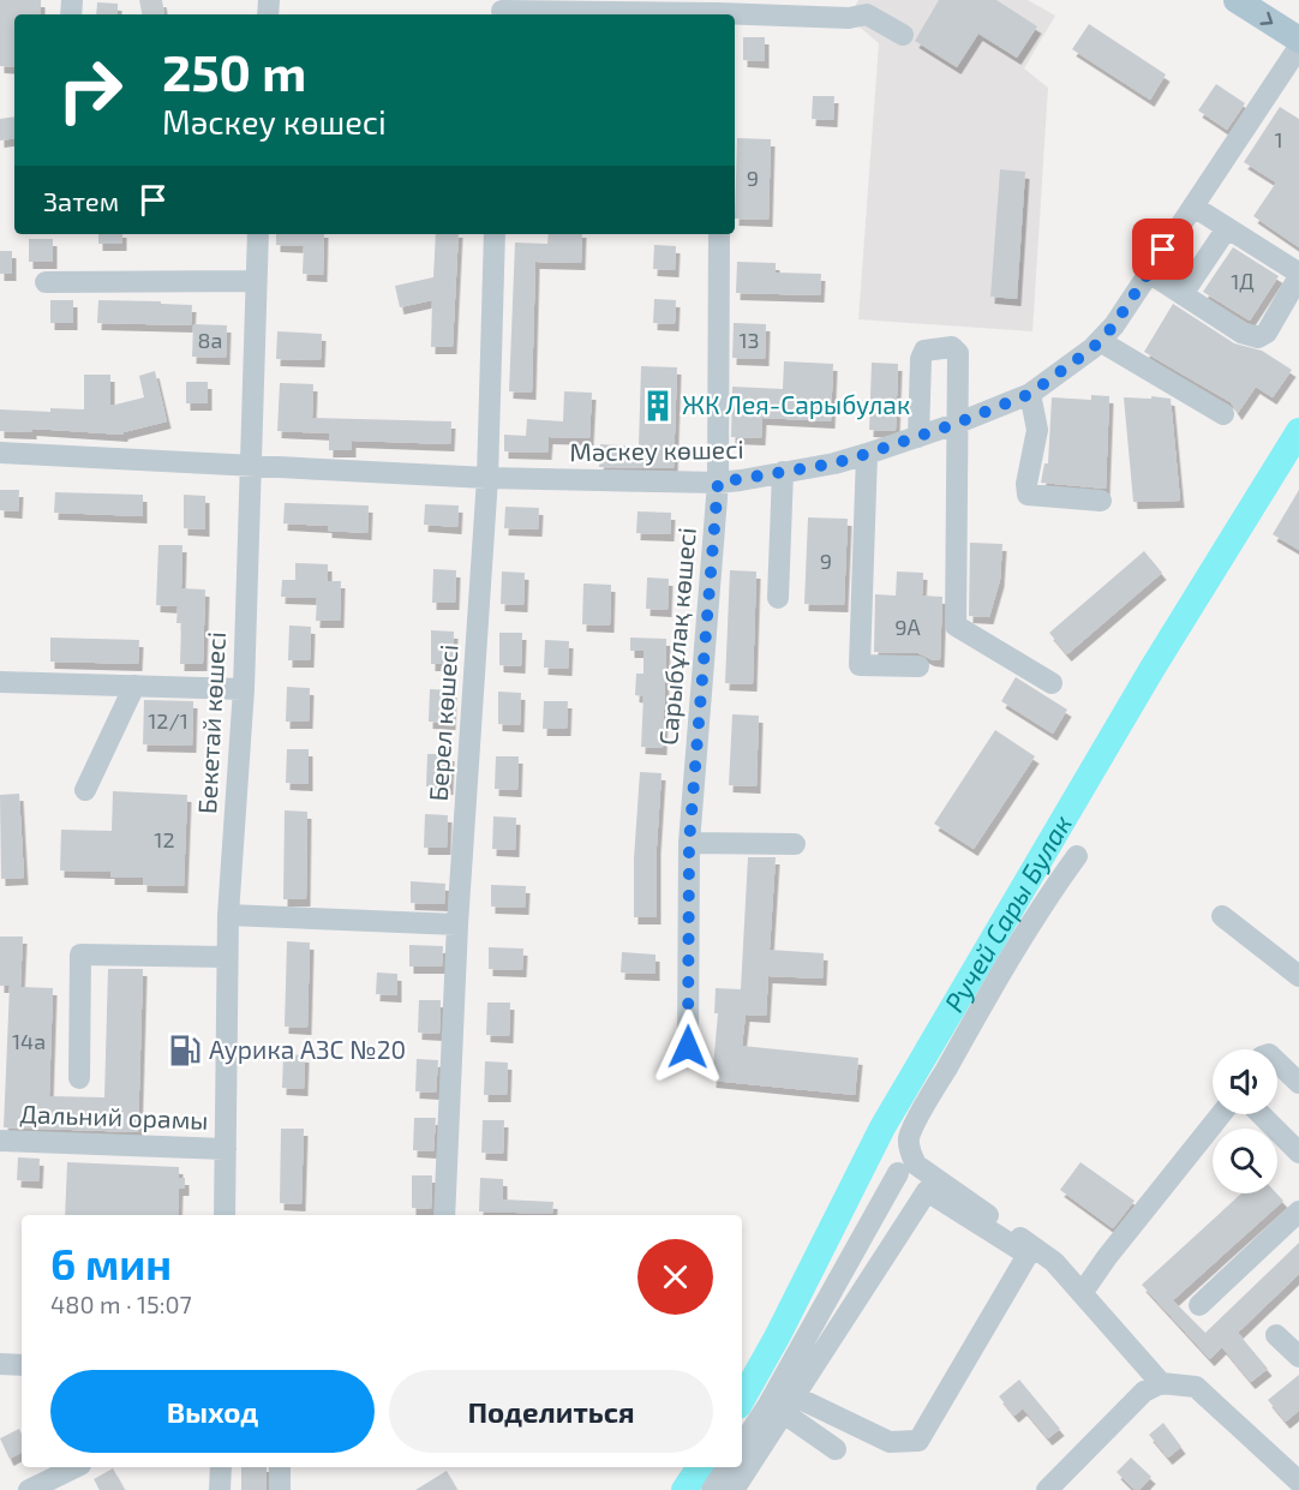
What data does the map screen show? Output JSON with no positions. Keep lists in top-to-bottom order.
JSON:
{
  "streets": {
    "street": [
      "Мәскеу көшесі",
      "Сарыбұлақ көшесі",
      "Бекетай көшесі",
      "Берел көшесі",
      "Дальний орамы"
    ]
  },
  "crossings": [
    ["Мәскеу көшесі", "Сарыбұлақ көшесі"],
    ["Мәскеу көшесі", "Бекетай көшесі"],
    ["Мәскеу көшесі", "Берел көшесі"],
    ["Бекетай көшесі", "Дальний орамы"]
  ],
  "water": ["Ручей Сары Булак"],
  "places": {
    "building": ["ЖК Лея-Сарыбулак"],
    "fuel station": ["Аурика АЗС №20"]
  },
  "house_numbers": [
    "1",
    "9",
    "1Д",
    "8а",
    "13",
    "9",
    "9А",
    "12/1",
    "12",
    "14а"
  ],
  "page": {
    "turn": ["250 m", "Мәскеу көшесі"],
    "then": "Затем",
    "heading": ["6 мин", "480 m · 15:07"],
    "buttons": ["Выход", "Поделиться"]
  }
}
